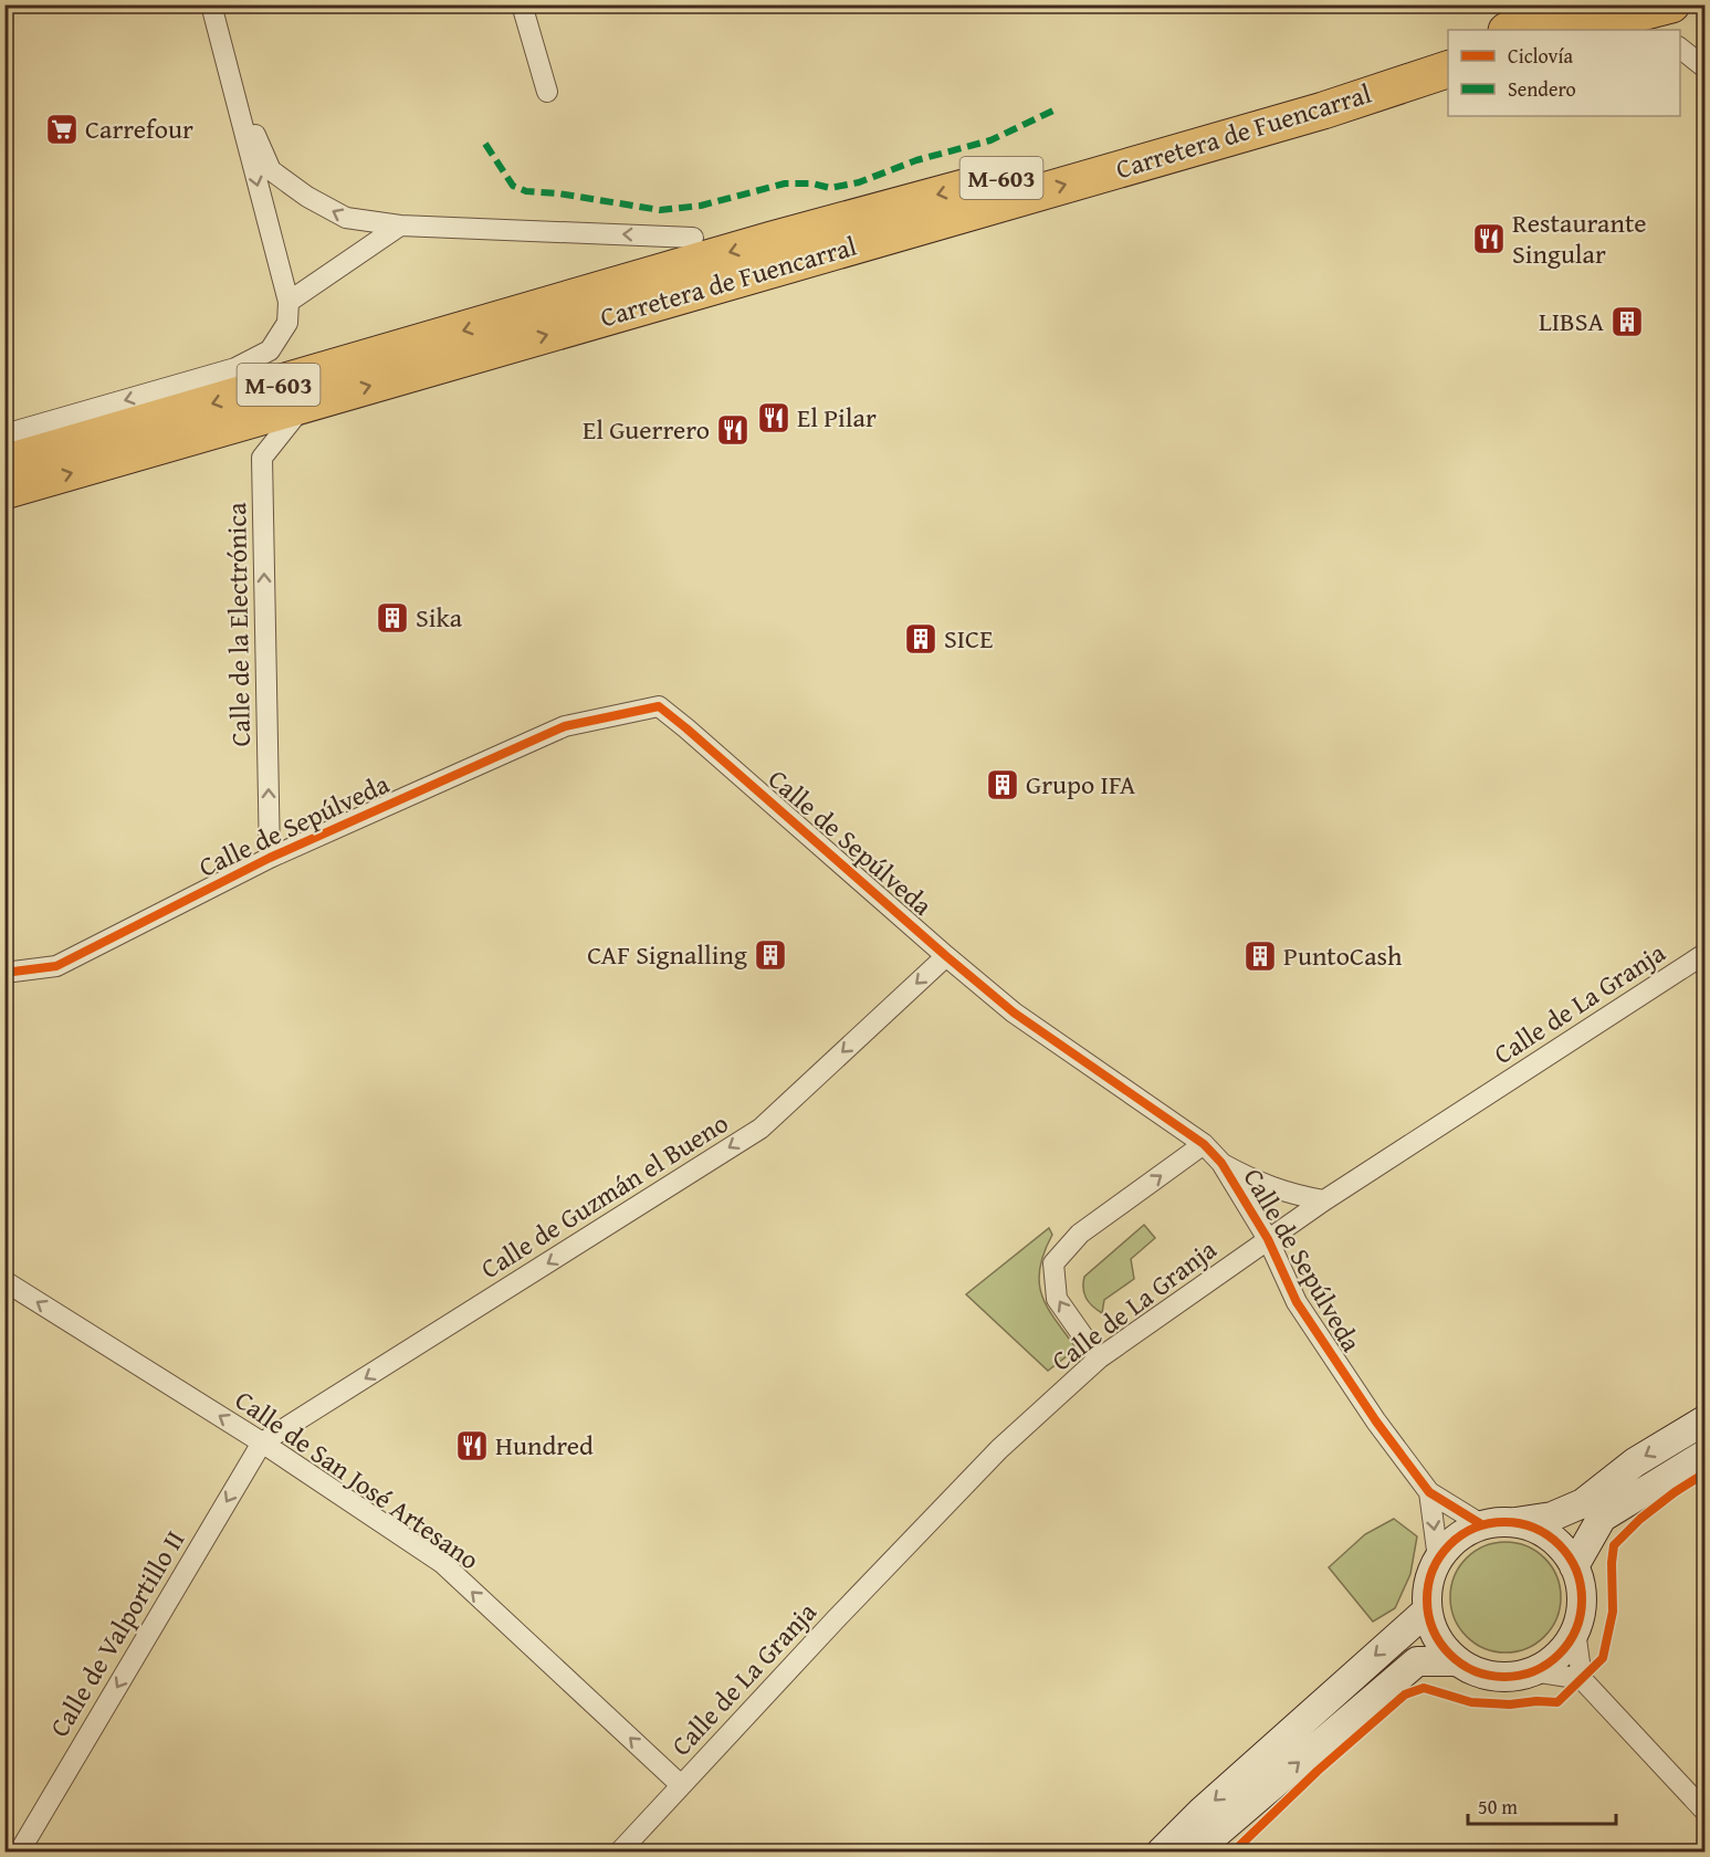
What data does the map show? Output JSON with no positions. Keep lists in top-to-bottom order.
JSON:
{
  "streets": {
    "highway": ["Carretera de Fuencarral", "M-603"],
    "street": [
      "Calle de la Electrónica",
      "Calle de Sepúlveda",
      "Calle de La Granja",
      "Calle de Guzmán el Bueno",
      "Calle de San José Artesano",
      "Calle de Valportillo II"
    ]
  },
  "crossings": [
    ["Carretera de Fuencarral", "Calle de la Electrónica"],
    ["Calle de la Electrónica", "Calle de Sepúlveda"],
    ["Calle de Sepúlveda", "Calle de La Granja"],
    ["Calle de Sepúlveda", "Calle de Guzmán el Bueno"],
    ["Calle de La Granja", "Calle de San José Artesano"],
    ["Calle de Guzmán el Bueno", "Calle de San José Artesano"],
    ["Calle de Guzmán el Bueno", "Calle de Valportillo II"],
    ["Calle de San José Artesano", "Calle de Valportillo II"]
  ],
  "one_way": [
    "Calle de la Electrónica",
    "Calle de Guzmán el Bueno",
    "Calle de San José Artesano",
    "Calle de Valportillo II"
  ],
  "places": {
    "supermarket": ["Carrefour"],
    "restaurant": [
      "Restaurante Singular",
      "El Pilar",
      "El Guerrero",
      "Hundred"
    ],
    "building": [
      "LIBSA",
      "Sika",
      "SICE",
      "Grupo IFA",
      "CAF Signalling",
      "PuntoCash"
    ]
  },
  "legend": ["Ciclovía", "Sendero"],
  "scale_bar": "50 m"
}
